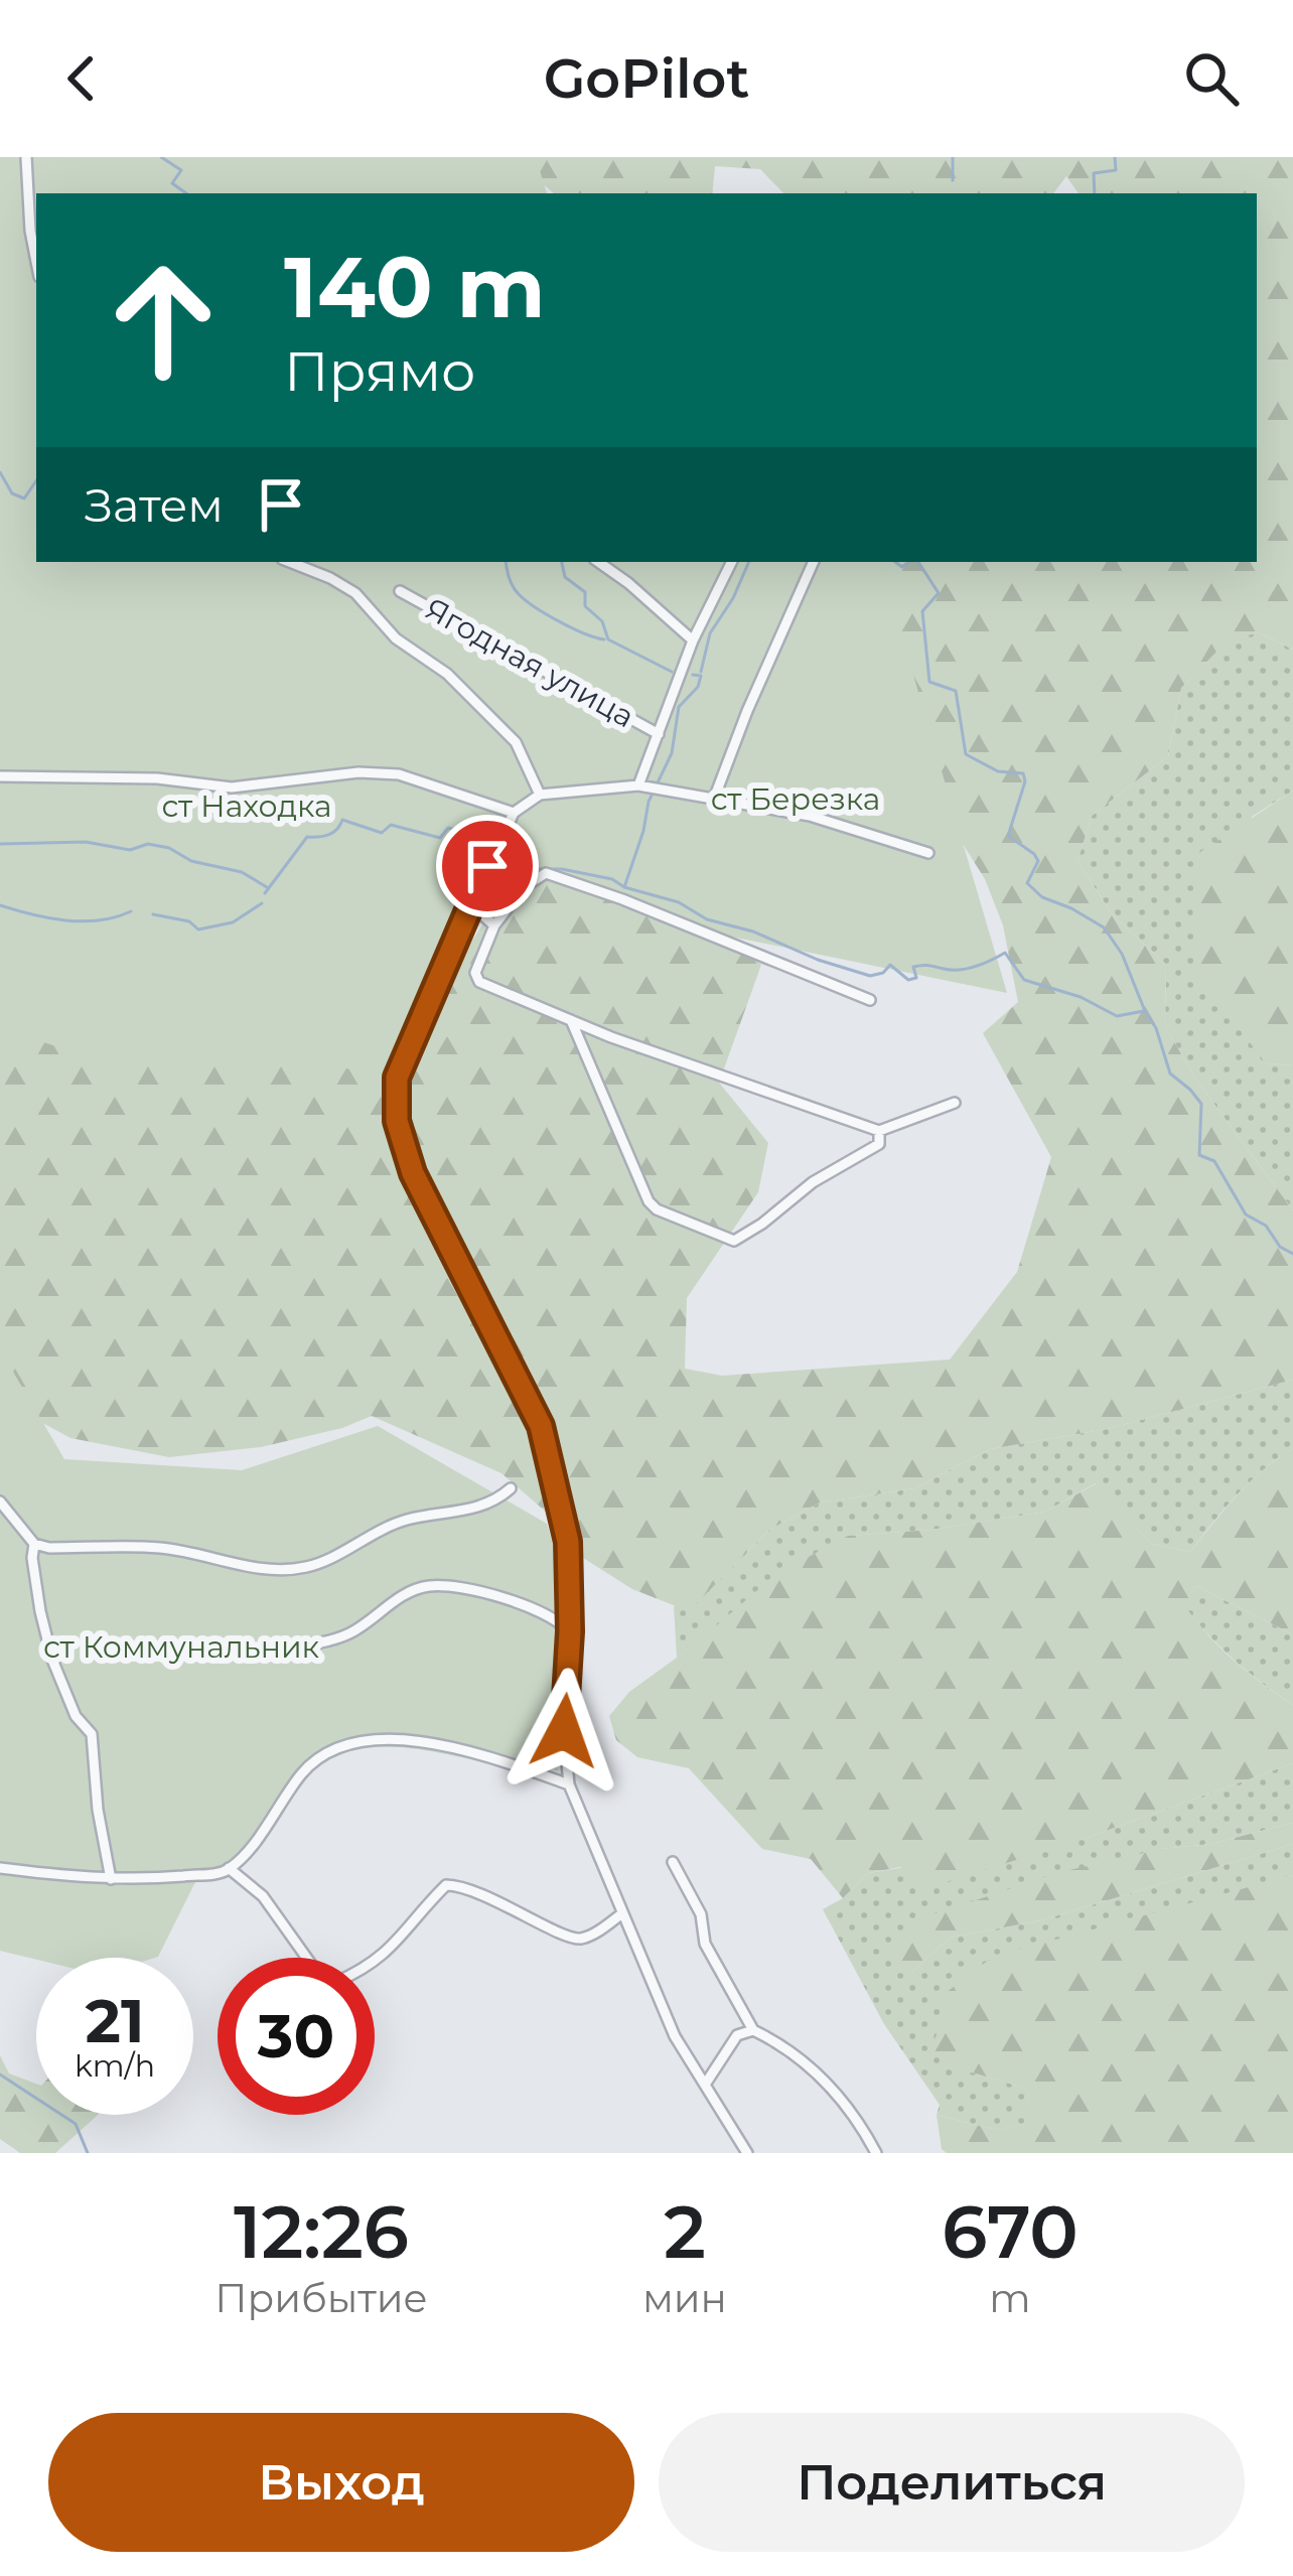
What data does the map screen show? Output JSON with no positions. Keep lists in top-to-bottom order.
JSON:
{
  "streets": {
    "street": ["Ягодная улица"]
  },
  "parks": ["ст Березка", "ст Находка", "ст Коммунальник"],
  "page": {
    "header": "GoPilot",
    "turn": ["140 m", "Прямо"],
    "then": "Затем",
    "speed": "21 km/h",
    "limit": "30",
    "eta": [
      "12:26",
      "Прибытие",
      "2",
      "мин",
      "670",
      "m"
    ],
    "buttons": ["Выход", "Поделиться"]
  }
}
